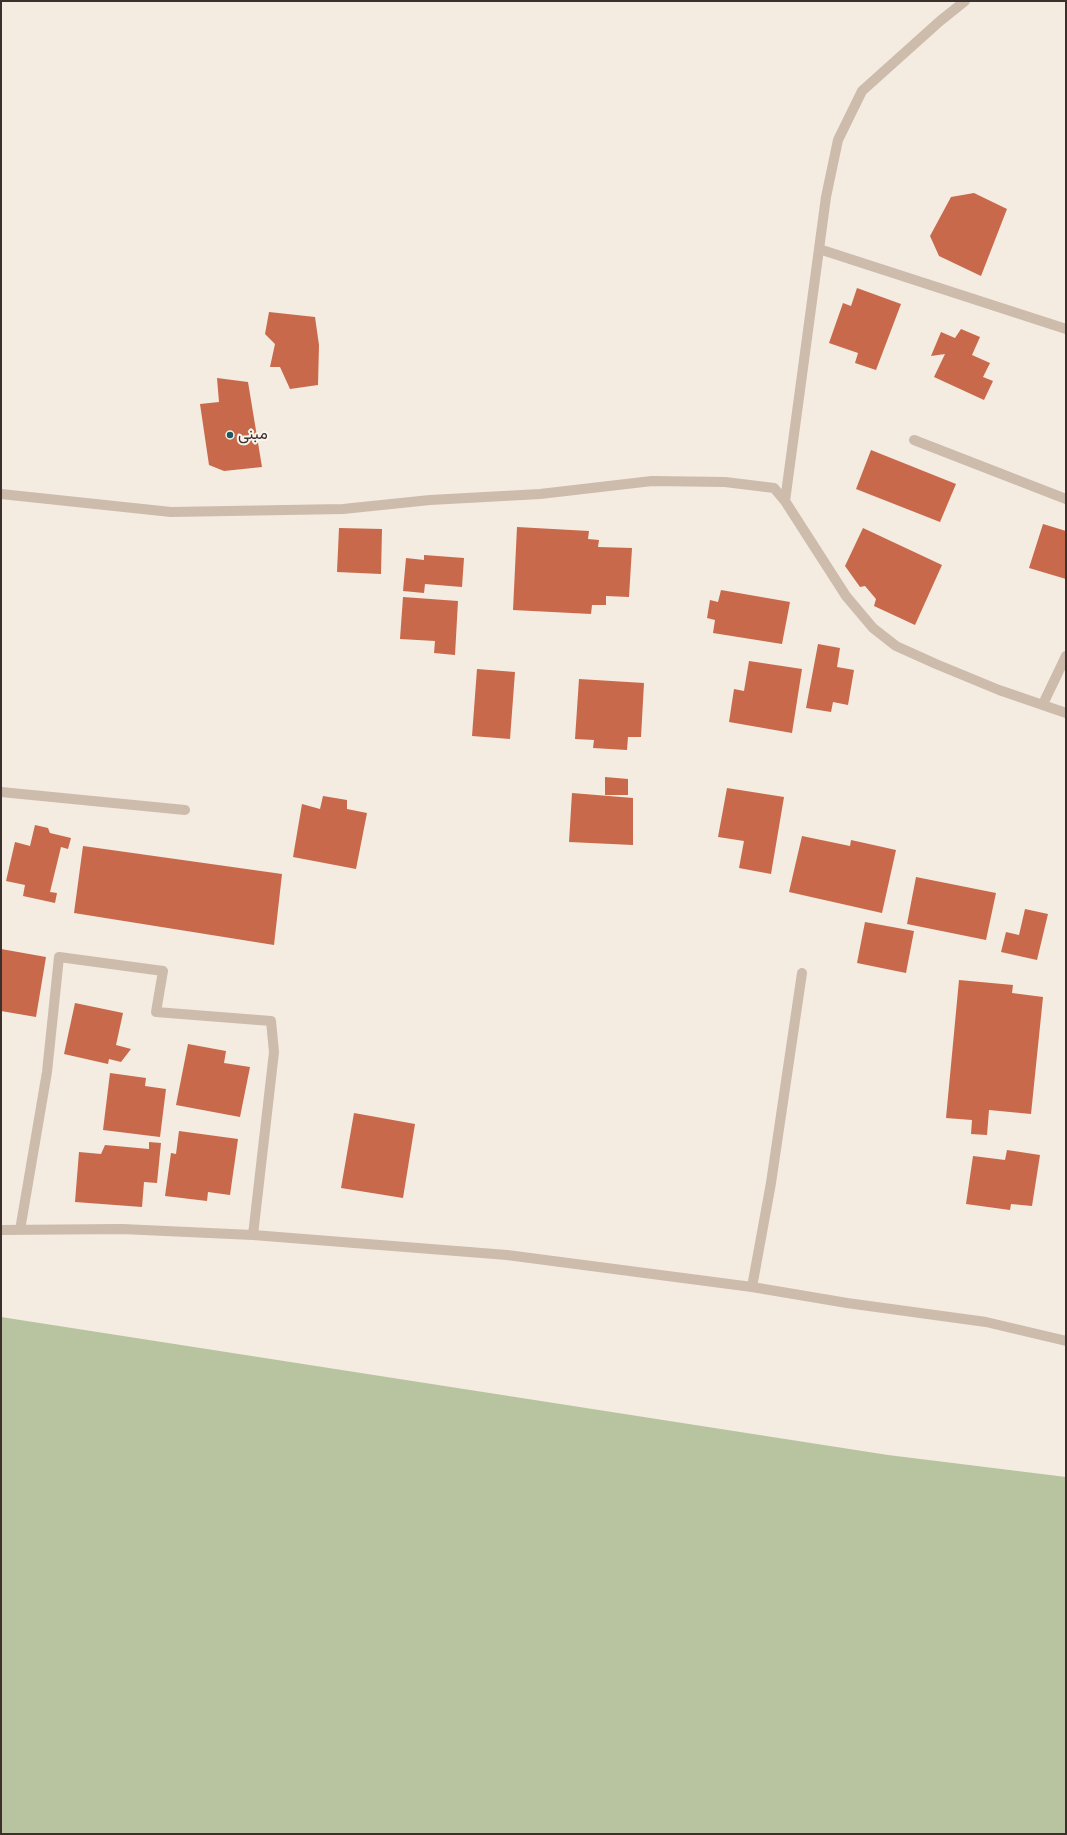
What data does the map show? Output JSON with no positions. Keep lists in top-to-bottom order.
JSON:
{
  "places": ["مبنى"]
}
